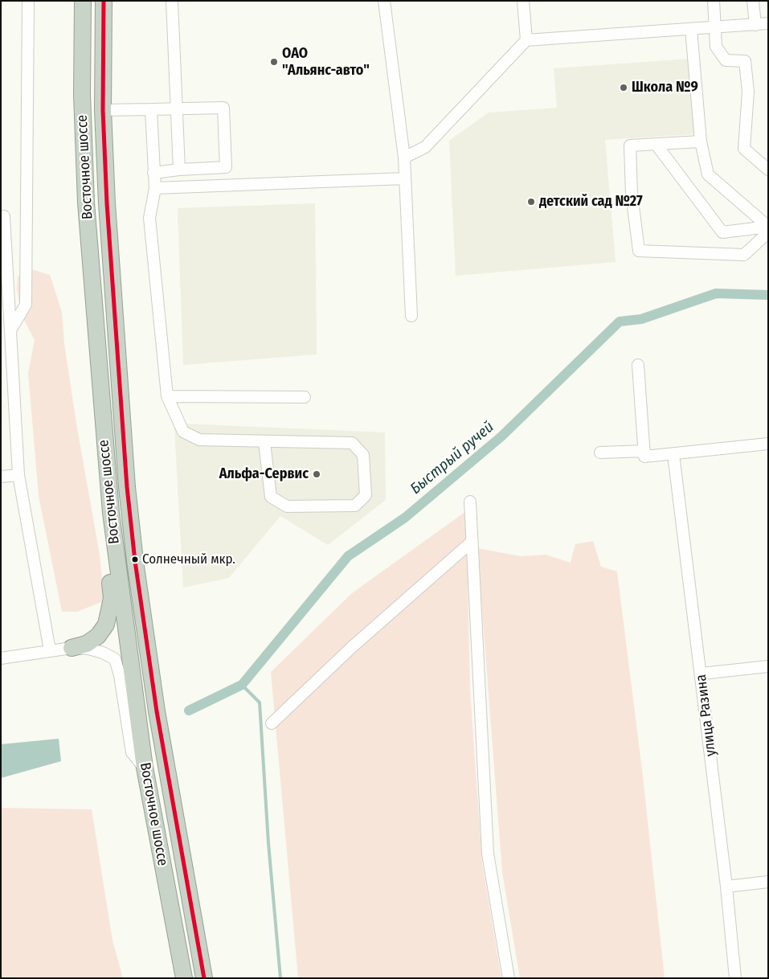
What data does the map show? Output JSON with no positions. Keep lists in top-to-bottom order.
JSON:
{
  "streets": {
    "highway": ["Восточное шоссе"],
    "street": ["улица Разина"]
  },
  "water": ["Быстрый ручей"],
  "places": [
    "ОАО \"Альянс-авто\"",
    "Школа №9",
    "детский сад №27",
    "Альфа-Сервис",
    "Солнечный мкр."
  ]
}
